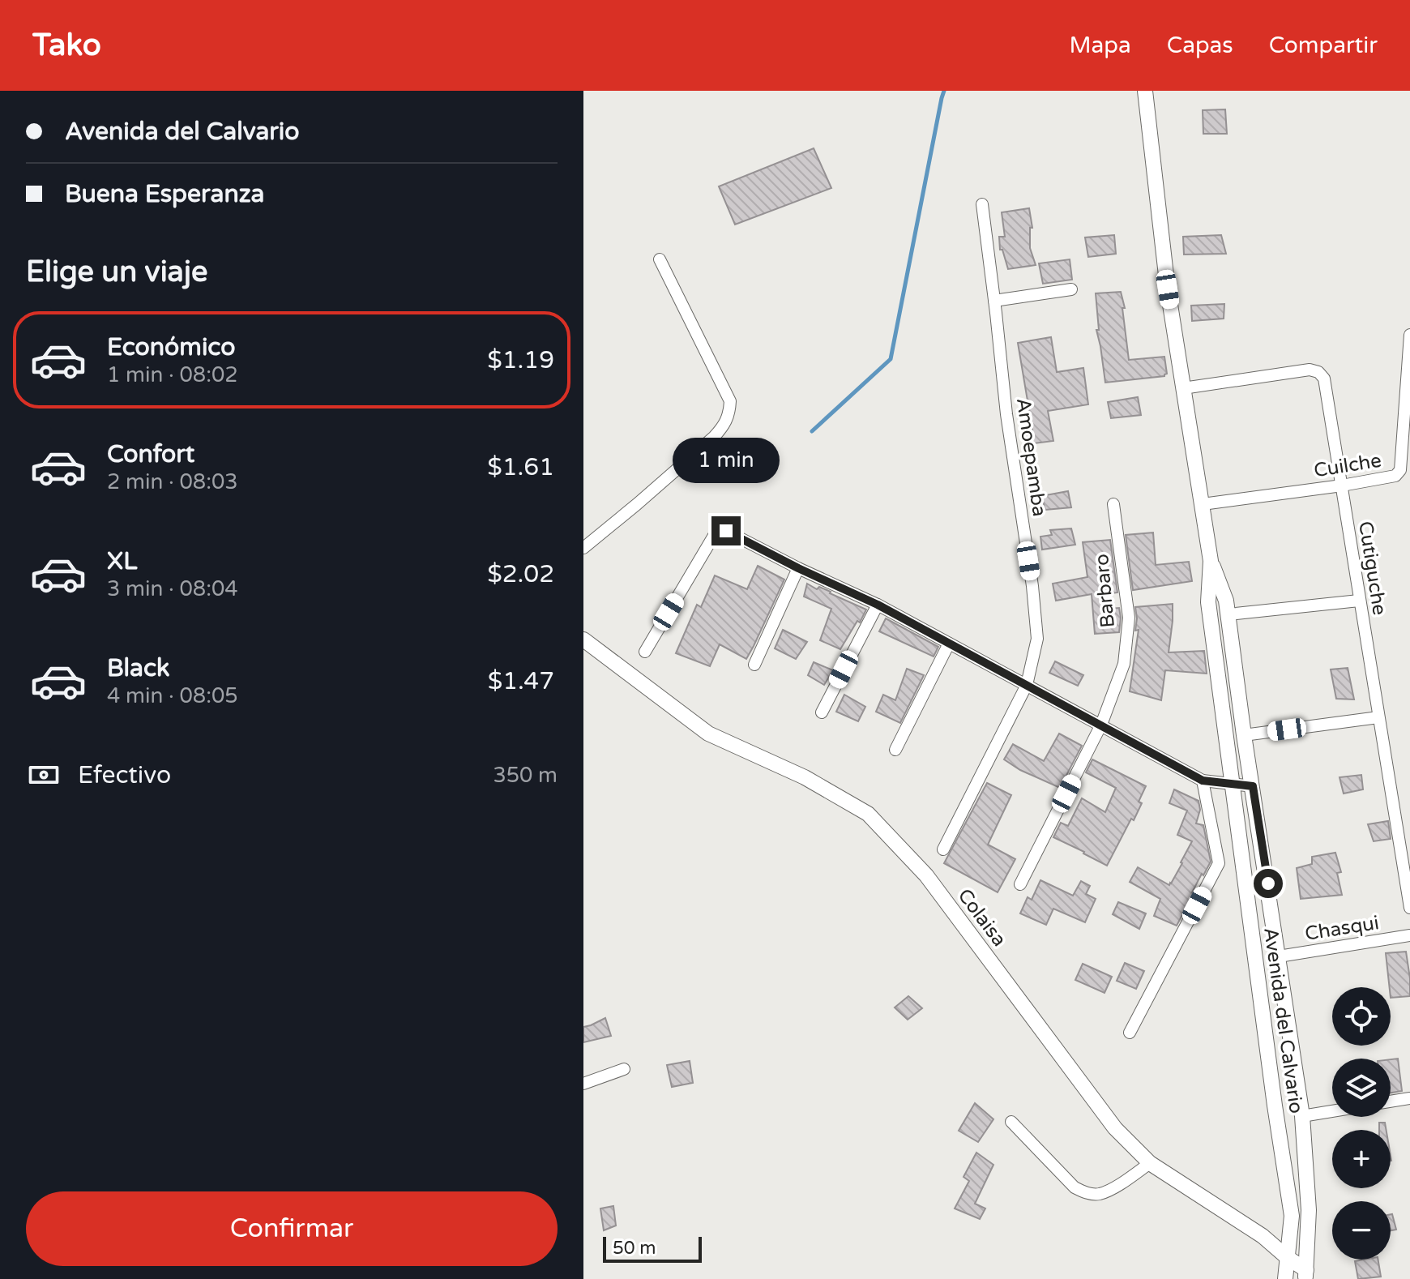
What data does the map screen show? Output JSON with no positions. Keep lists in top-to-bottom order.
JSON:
{
  "streets": {
    "street": [
      "Amoepamba",
      "Cuilche",
      "Cutiguche",
      "Barbaro",
      "Colaisa",
      "Chasqui",
      "Avenida del Calvario"
    ]
  },
  "crossings": [
    ["Cuilche", "Cutiguche"],
    ["Colaisa", "Avenida del Calvario"],
    ["Chasqui", "Avenida del Calvario"]
  ],
  "scale_bar": "50 m",
  "page": {
    "header": "Tako",
    "nav": ["Mapa", "Capas", "Compartir"],
    "banner": ["Avenida del Calvario", "Buena Esperanza"],
    "heading": "Elige un viaje",
    "list": [
      {
        "name": "Económico",
        "note": "1 min · 08:02",
        "value": "$1.19"
      },
      {
        "name": "Confort",
        "note": "2 min · 08:03",
        "value": "$1.61"
      },
      {
        "name": "XL",
        "note": "3 min · 08:04",
        "value": "$2.02"
      },
      {
        "name": "Black",
        "note": "4 min · 08:05",
        "value": "$1.47"
      }
    ],
    "bubble": "1 min",
    "pay": ["Efectivo", "350 m"],
    "map_buttons": ["+", "−"],
    "buttons": "Confirmar",
    "scale": "50 m"
  }
}
